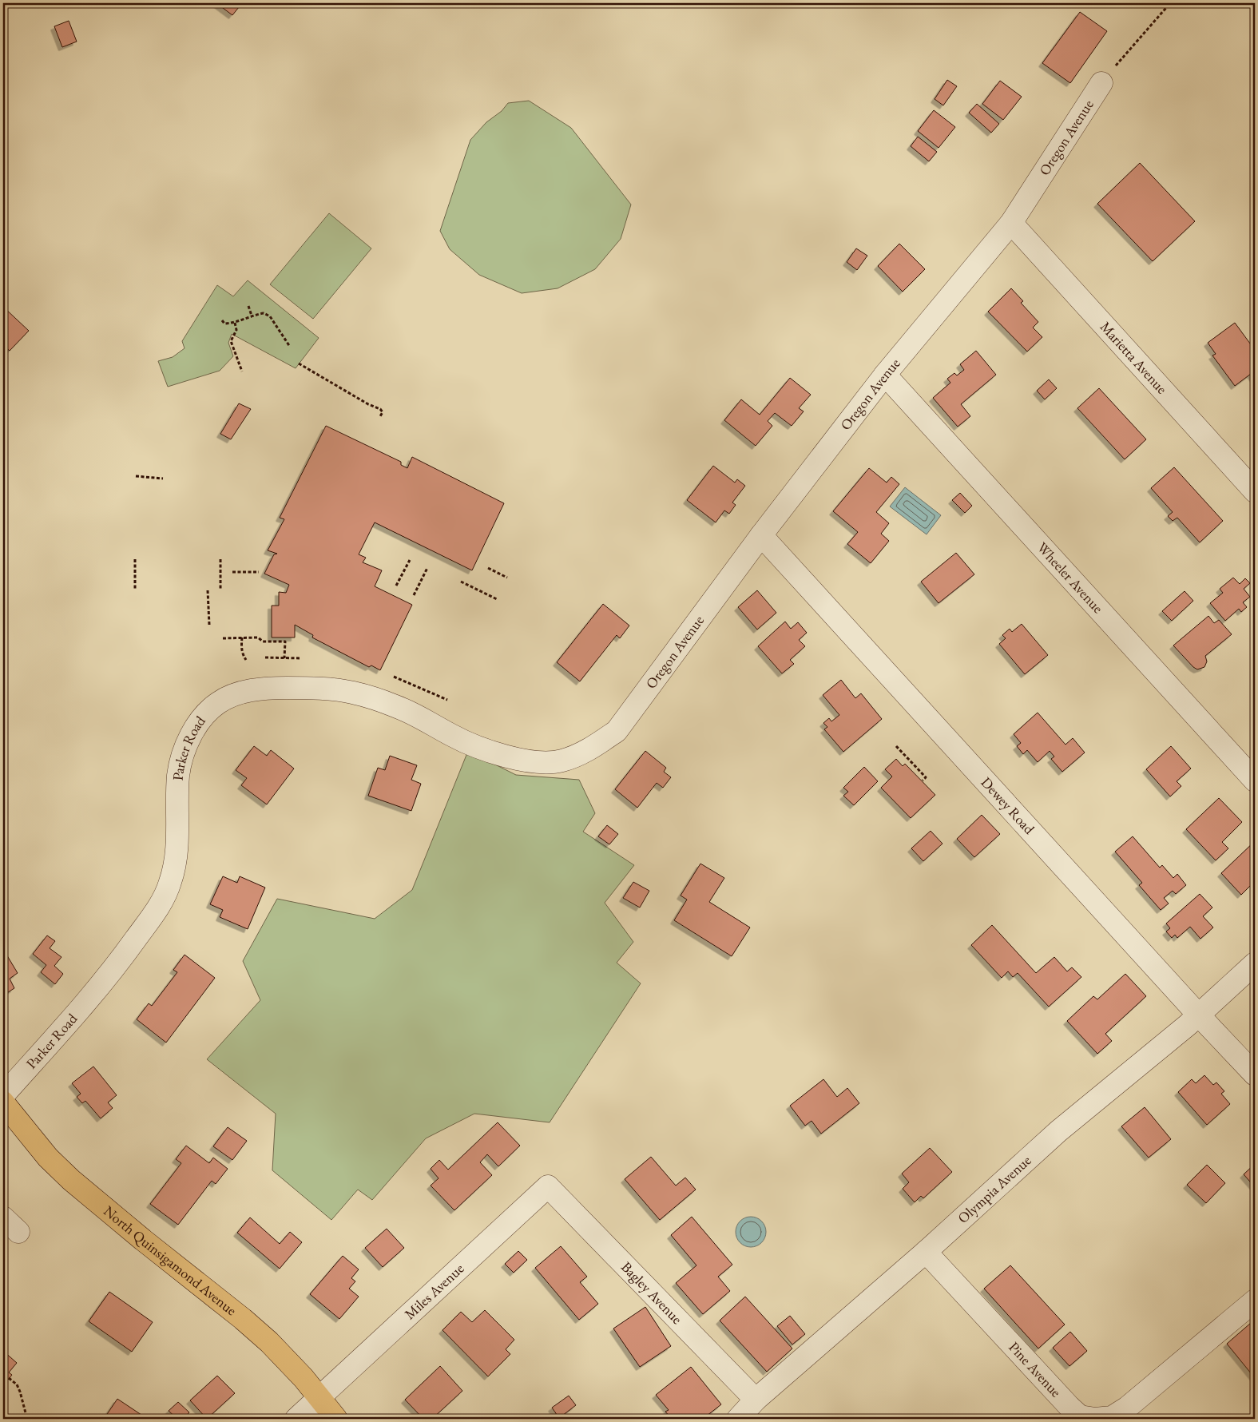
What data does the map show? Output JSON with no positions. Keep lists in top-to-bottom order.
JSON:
{
  "streets": {
    "main road": ["North Quinsigamond Avenue"],
    "street": [
      "Oregon Avenue",
      "Marietta Avenue",
      "Wheeler Avenue",
      "Parker Road",
      "Dewey Road",
      "Olympia Avenue",
      "Miles Avenue",
      "Bagley Avenue",
      "Pine Avenue"
    ]
  },
  "crossings": [
    ["Oregon Avenue", "Marietta Avenue"],
    ["Oregon Avenue", "Wheeler Avenue"],
    ["Oregon Avenue", "Parker Road"],
    ["Oregon Avenue", "Dewey Road"],
    ["Dewey Road", "Olympia Avenue"],
    ["Olympia Avenue", "Bagley Avenue"],
    ["Olympia Avenue", "Pine Avenue"],
    ["North Quinsigamond Avenue", "Miles Avenue"],
    ["Miles Avenue", "Bagley Avenue"]
  ]
}
